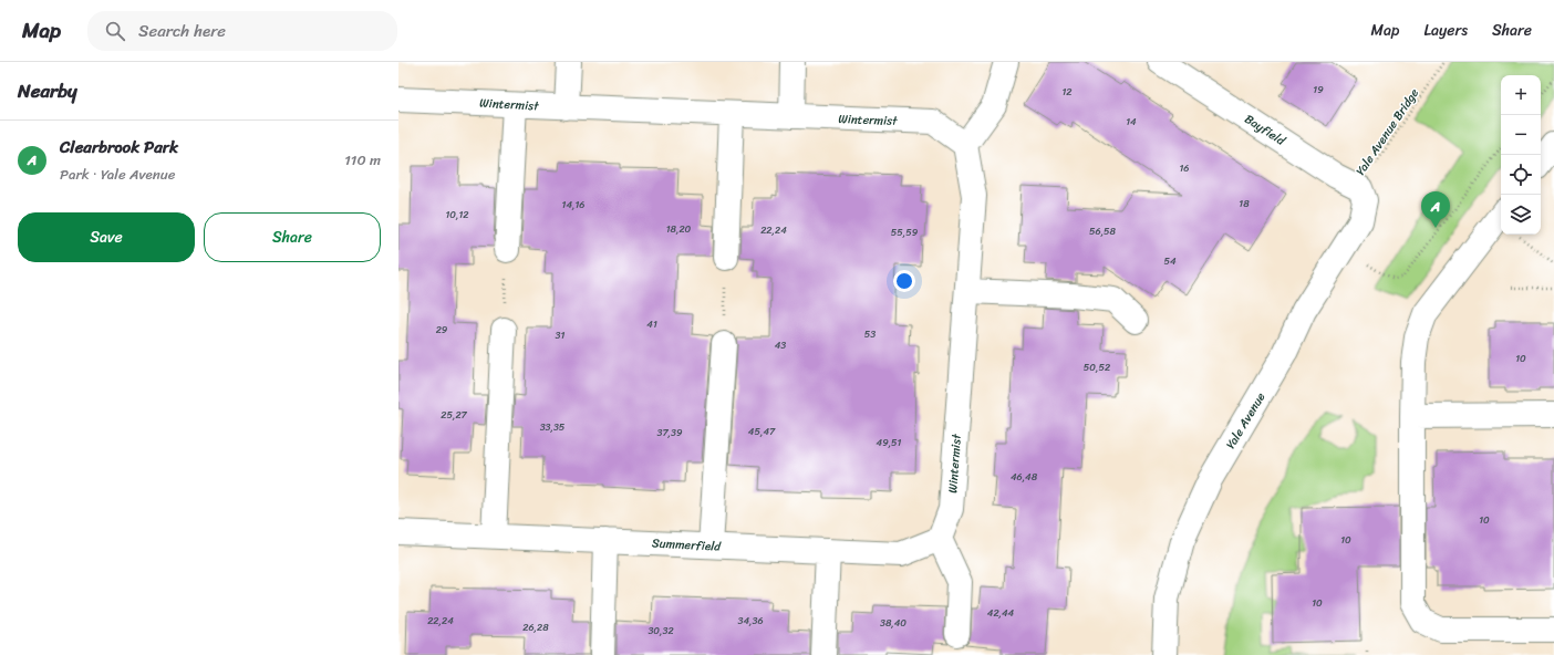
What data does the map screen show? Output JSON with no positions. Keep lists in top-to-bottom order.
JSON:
{
  "streets": {
    "street": [
      "Wintermist",
      "Bayfield",
      "Yale Avenue",
      "Summerfield"
    ],
    "path": ["Yale Avenue Bridge"]
  },
  "crossings": [
    ["Wintermist", "Summerfield"],
    ["Bayfield", "Yale Avenue Bridge"],
    ["Bayfield", "Yale Avenue"],
    ["Yale Avenue Bridge", "Yale Avenue"]
  ],
  "house_numbers": [
    "19",
    "12",
    "14",
    "16",
    "18",
    "14,16",
    "10,12",
    "18,20",
    "22,24",
    "56,58",
    "55,59",
    "54",
    "41",
    "29",
    "53",
    "31",
    "43",
    "10",
    "50,52",
    "25,27",
    "33,35",
    "45,47",
    "37,39",
    "49,51",
    "46,48",
    "10",
    "10",
    "10",
    "42,44",
    "22,24",
    "34,36",
    "38,40",
    "26,28",
    "30,32"
  ],
  "page": {
    "header": "Map",
    "search": "Search here",
    "nav": ["Map", "Layers", "Share"],
    "heading": "Nearby",
    "map_buttons": ["+", "−"],
    "list": [
      {
        "mark": "A",
        "name": "Clearbrook Park",
        "note": "Park · Yale Avenue",
        "value": "110 m"
      }
    ],
    "pins": "A",
    "buttons": ["Save", "Share"]
  }
}
